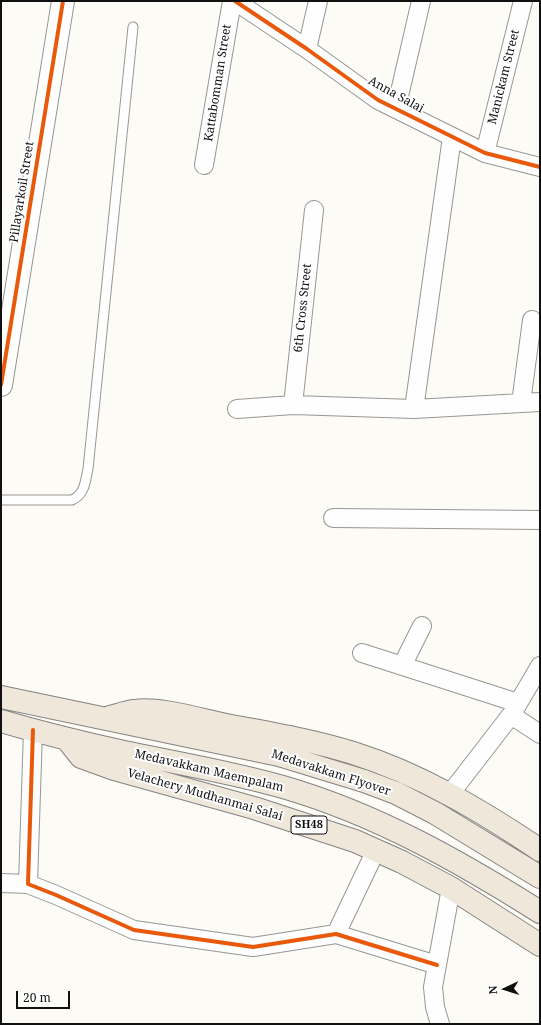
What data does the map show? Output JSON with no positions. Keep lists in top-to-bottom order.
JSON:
{
  "streets": {
    "main road": [
      "Medavakkam Maempalam",
      "Medavakkam Flyover",
      "Velachery Mudhanmai Salai",
      "SH48"
    ],
    "street": [
      "Manickam Street",
      "Kattabomman Street",
      "Anna Salai",
      "Pillayarkoil Street",
      "6th Cross Street"
    ]
  },
  "crossings": [
    ["Manickam Street", "Anna Salai"],
    ["Medavakkam Maempalam", "Velachery Mudhanmai Salai"]
  ],
  "scale_bar": "20 m",
  "north": "left"
}
